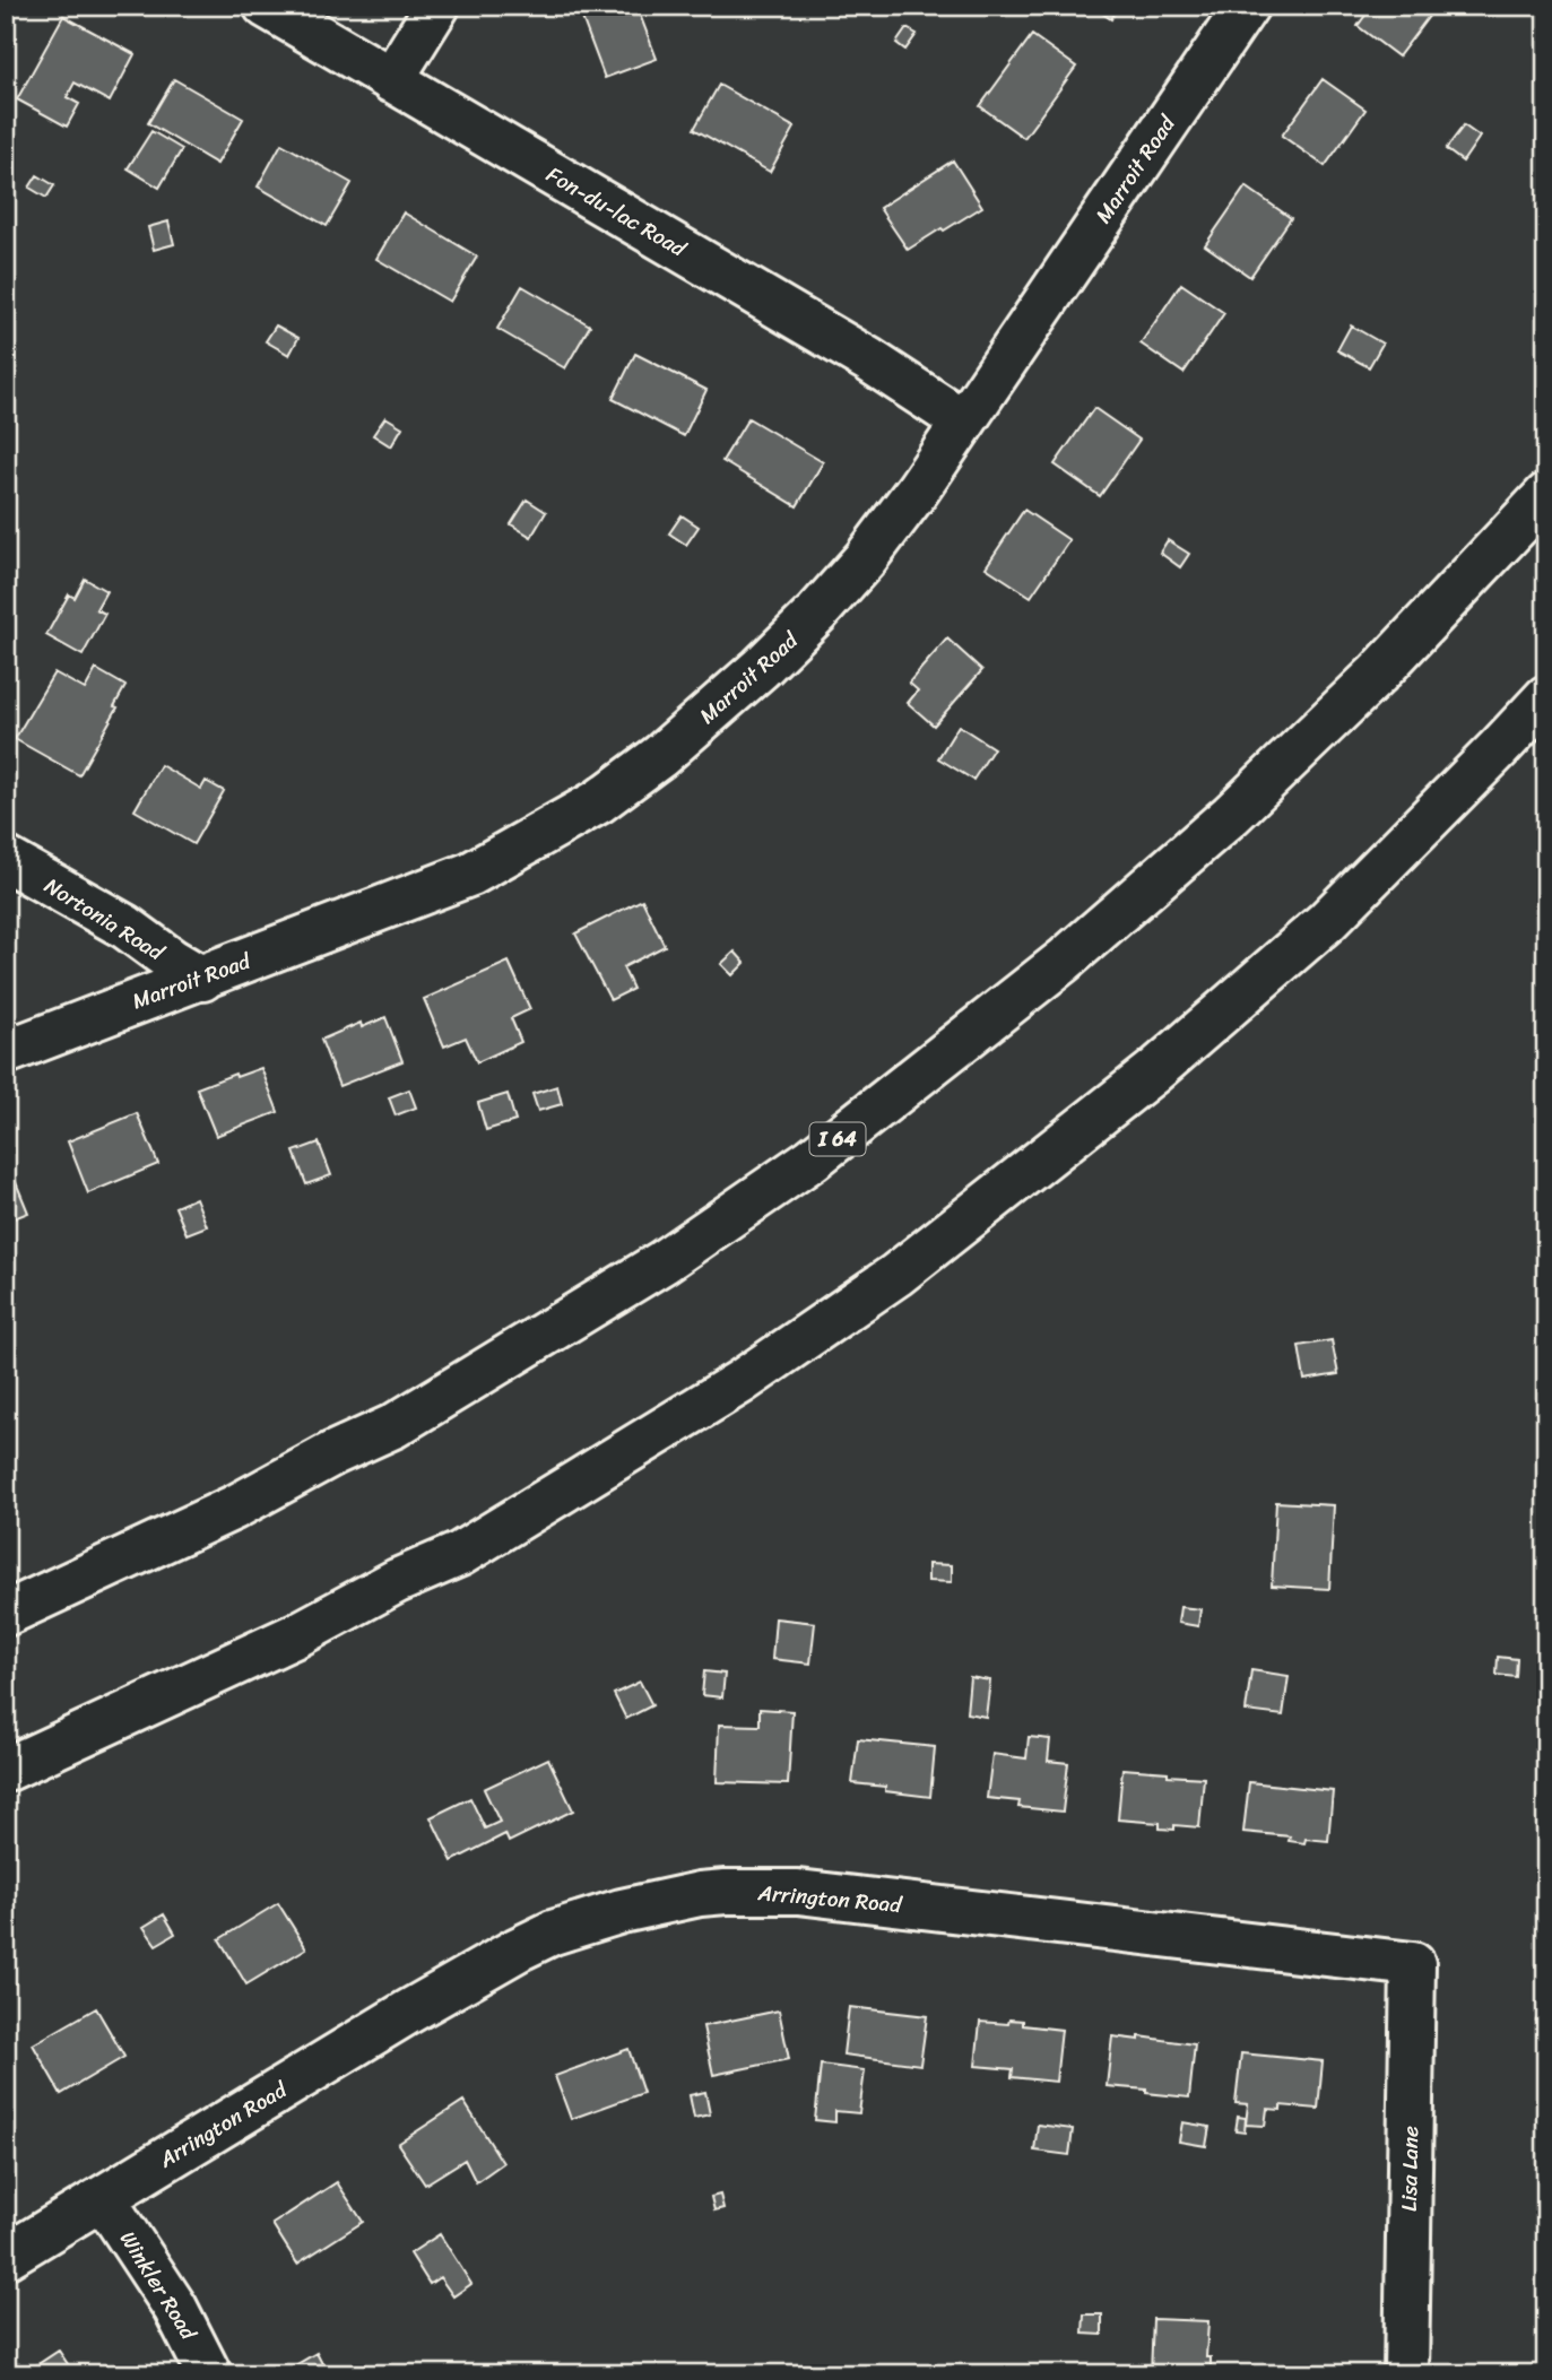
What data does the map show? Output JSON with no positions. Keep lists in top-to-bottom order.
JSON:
{
  "streets": {
    "main road": [
      "Marroit Road",
      "Fon-du-lac Road",
      "Nortonia Road",
      "I 64",
      "Arrington Road",
      "Lisa Lane",
      "Winkler Road"
    ]
  },
  "crossings": [
    ["Marroit Road", "Fon-du-lac Road"],
    ["Marroit Road", "Nortonia Road"],
    ["Arrington Road", "Lisa Lane"],
    ["Arrington Road", "Winkler Road"]
  ]
}
